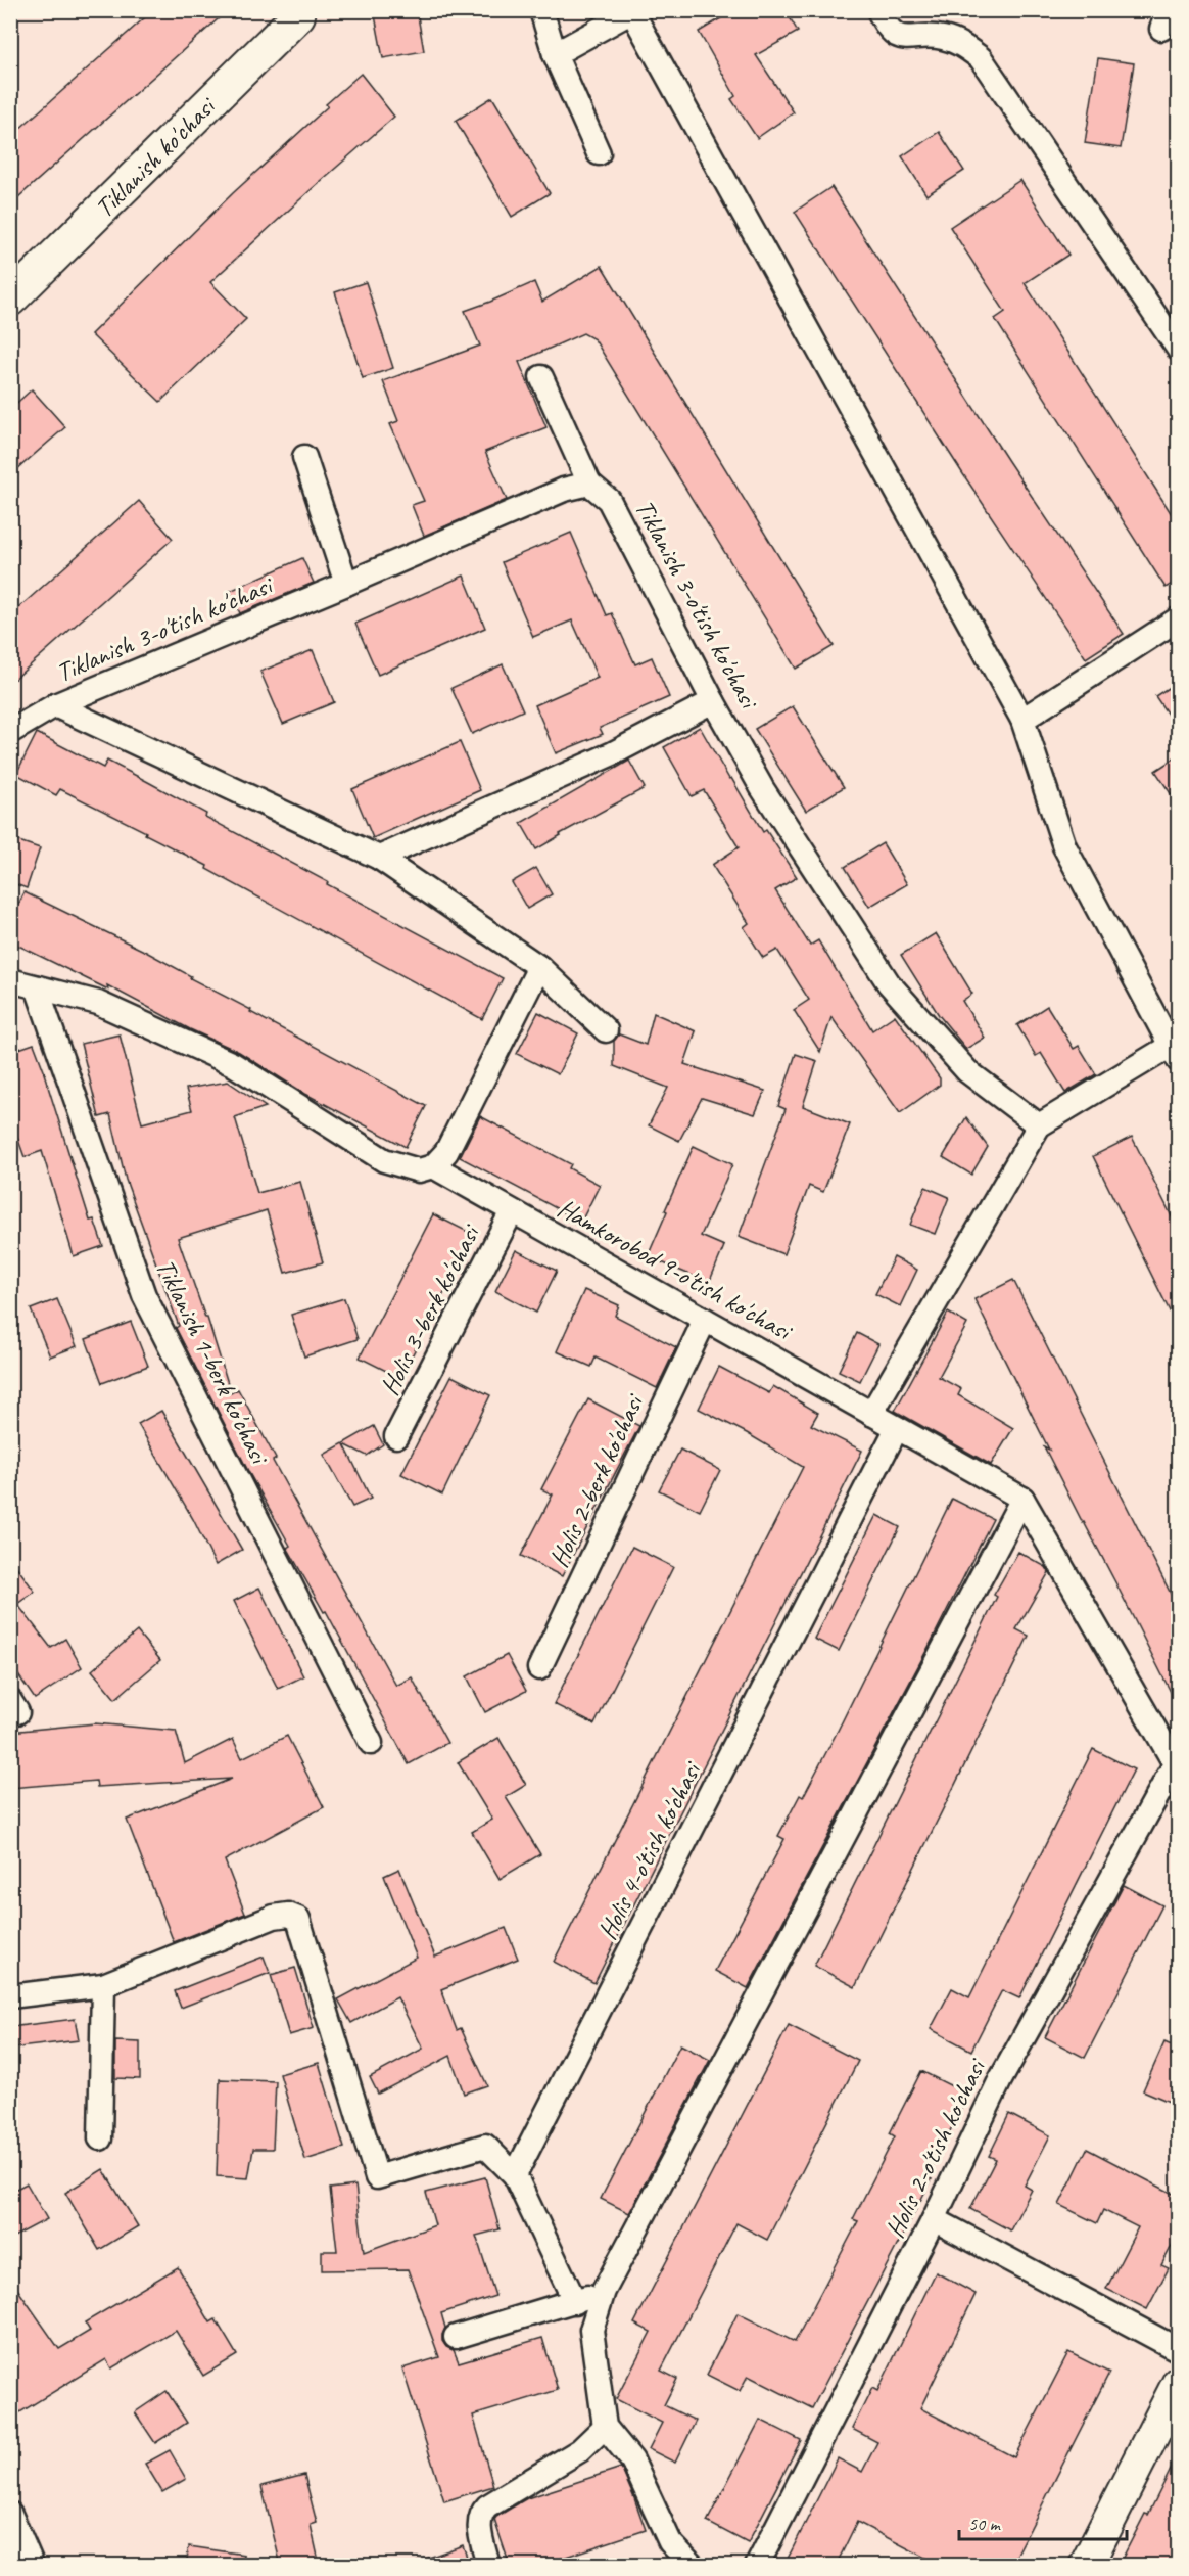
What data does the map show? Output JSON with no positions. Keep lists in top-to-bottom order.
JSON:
{
  "streets": {
    "street": [
      "Tiklanish ko'chasi",
      "Tiklanish 3-o'tish ko'chasi",
      "Hamkorobod 9-o'tish ko'chasi",
      "Holis 3-berk ko'chasi",
      "Tiklanish 1-berk ko'chasi",
      "Holis 2-berk ko'chasi",
      "Holis 4-o'tish ko'chasi",
      "Holis 2-o'tish ko'chasi"
    ]
  },
  "crossings": [
    ["Hamkorobod 9-o'tish ko'chasi", "Holis 3-berk ko'chasi"],
    ["Hamkorobod 9-o'tish ko'chasi", "Tiklanish 1-berk ko'chasi"],
    ["Hamkorobod 9-o'tish ko'chasi", "Holis 2-berk ko'chasi"],
    ["Hamkorobod 9-o'tish ko'chasi", "Holis 4-o'tish ko'chasi"]
  ],
  "scale_bar": "50 m"
}
